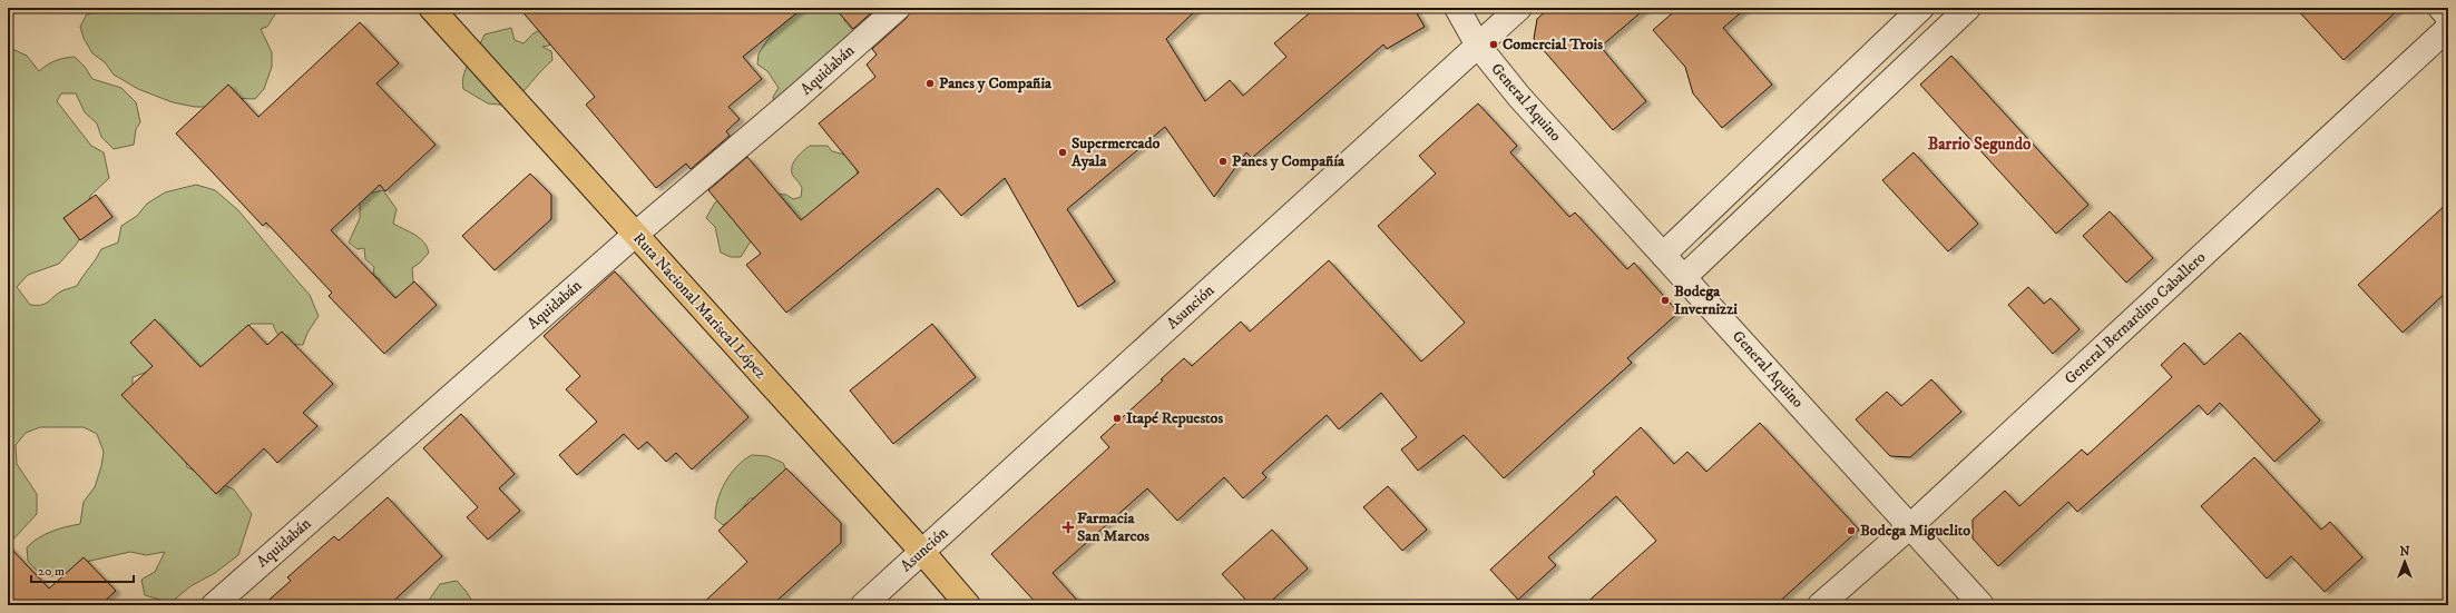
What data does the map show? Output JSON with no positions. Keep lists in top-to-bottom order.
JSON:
{
  "streets": {
    "highway": ["Ruta Nacional Mariscal López"],
    "street": [
      "Aquidabán",
      "General Aquino",
      "Asunción",
      "General Bernardino Caballero"
    ]
  },
  "crossings": [
    ["Aquidabán", "Ruta Nacional Mariscal López"],
    ["General Aquino", "Asunción"],
    ["General Aquino", "General Bernardino Caballero"],
    ["Ruta Nacional Mariscal López", "Asunción"]
  ],
  "districts": ["Barrio Segundo"],
  "places": {
    "other": [
      "Comercial Trois",
      "Panes y Compañia",
      "Supermercado Ayala",
      "Panes y Compañía",
      "Bodega Invernizzi",
      "Itapé Repuestos",
      "Bodega Miguelito"
    ],
    "health": ["Farmacia San Marcos"]
  },
  "scale_bar": "20 m",
  "north": "top"
}
